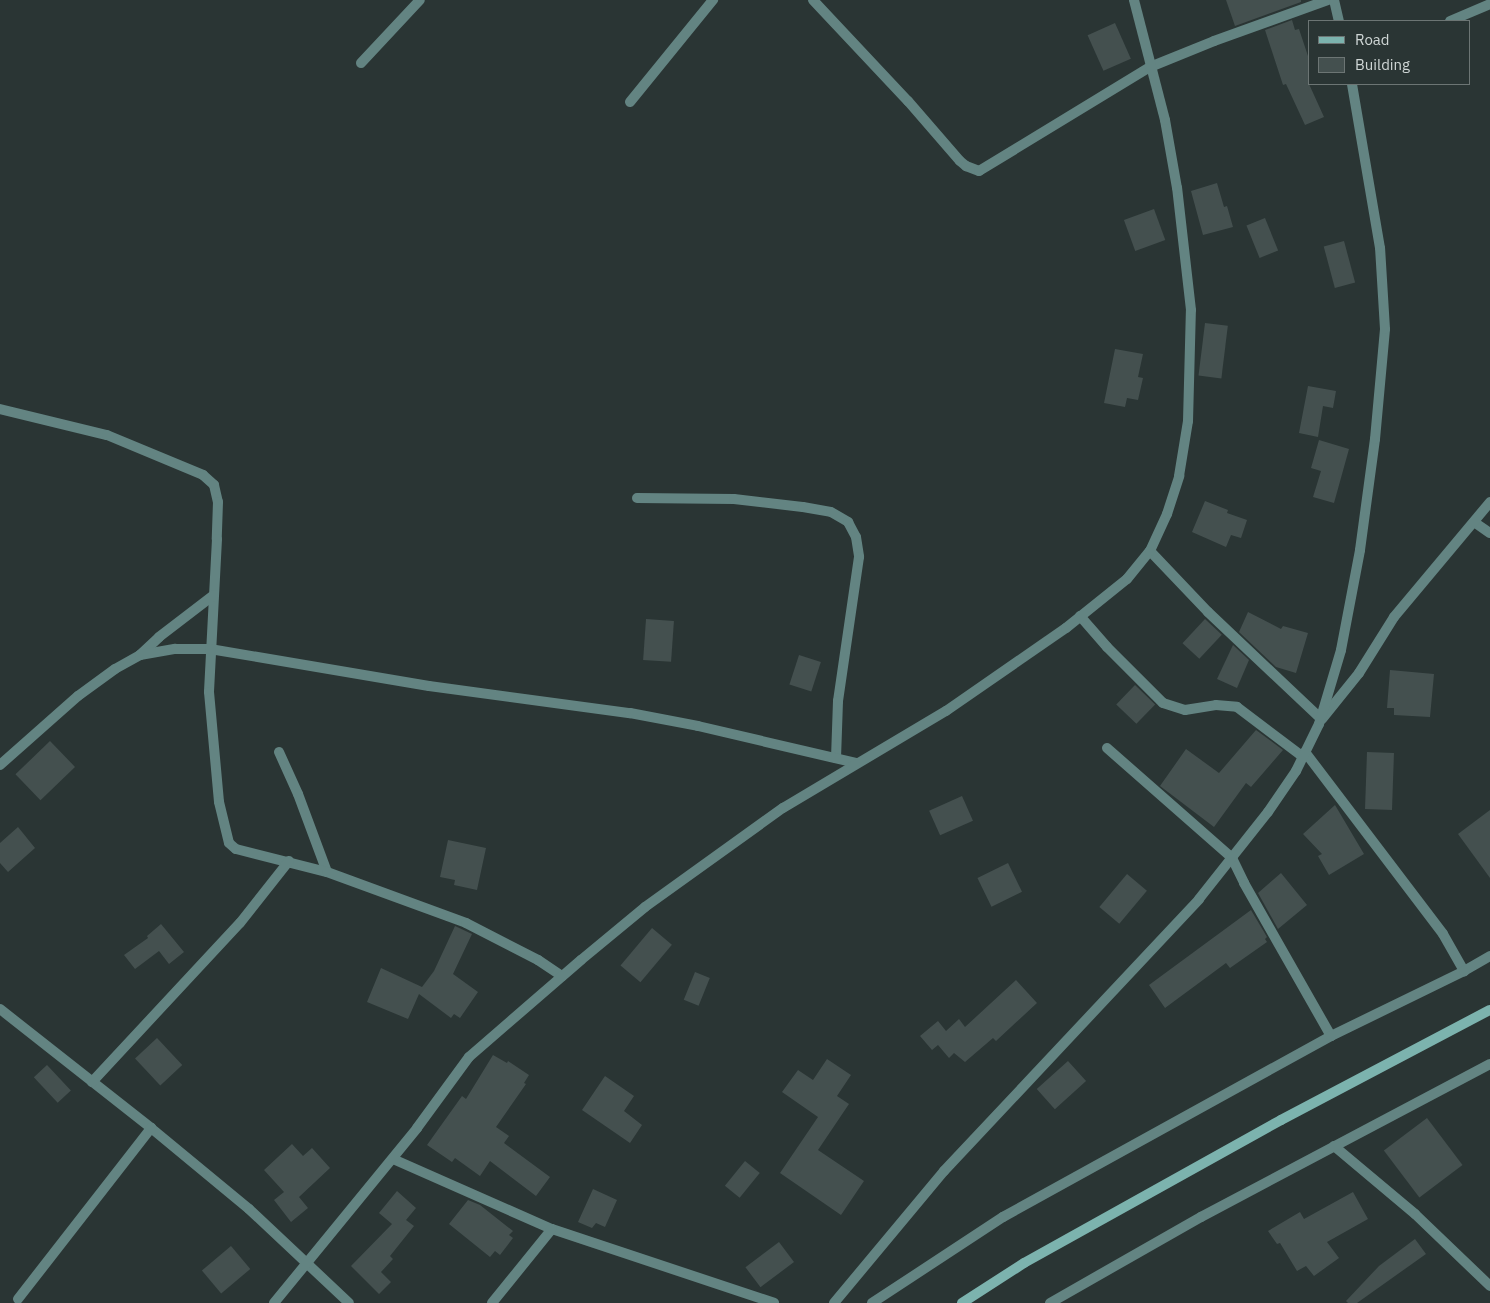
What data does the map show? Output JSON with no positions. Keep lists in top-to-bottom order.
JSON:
{
  "legend": ["Road", "Building"]
}
